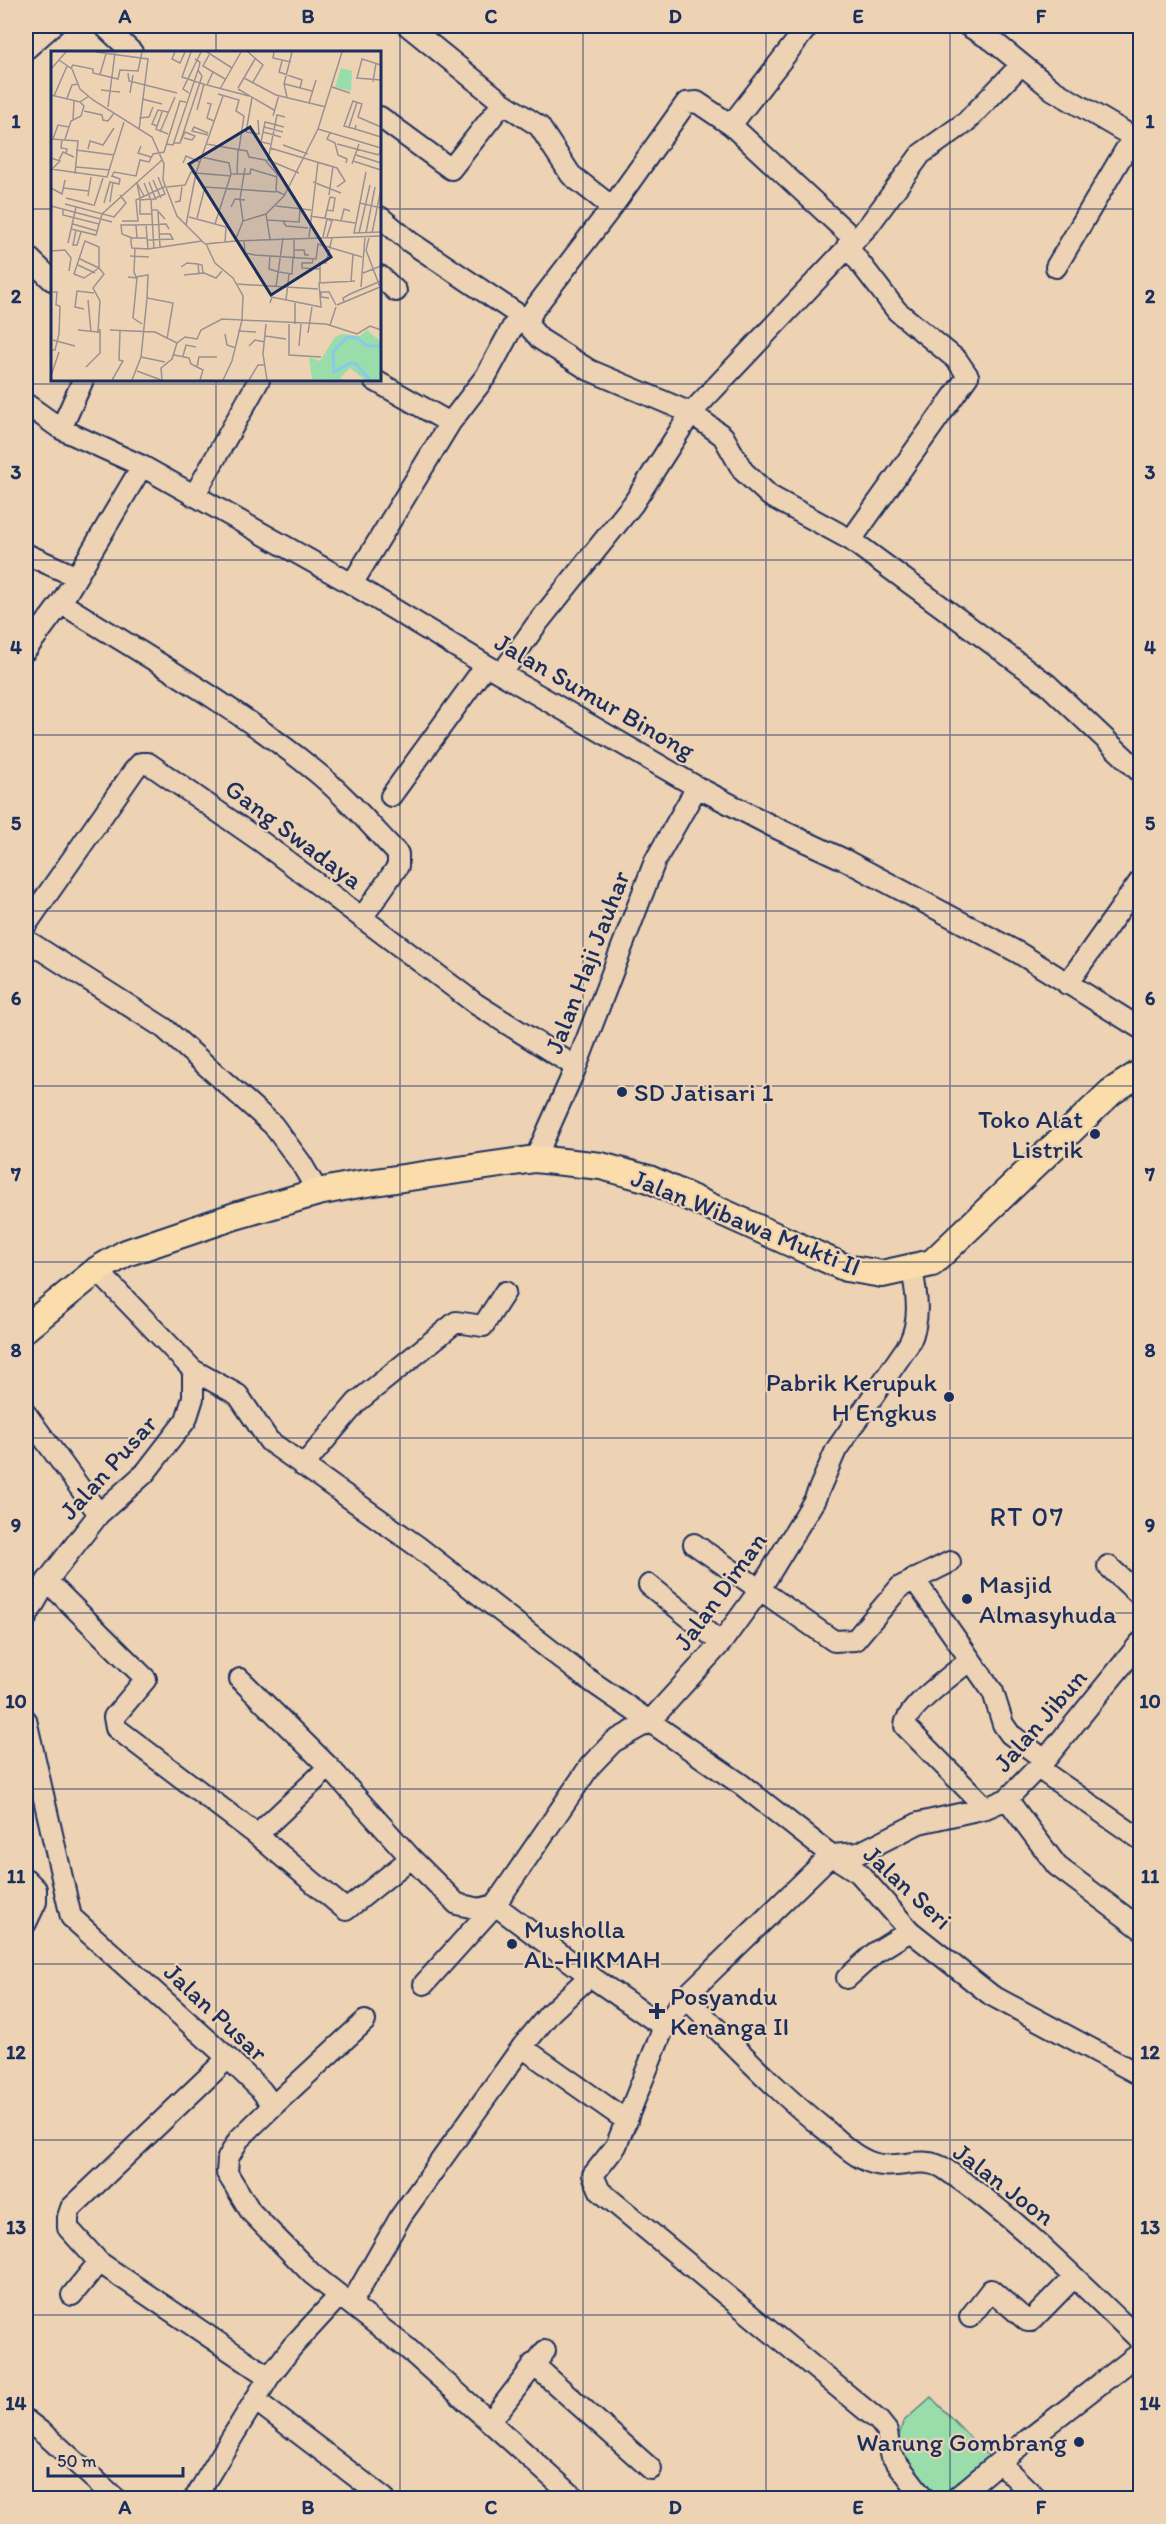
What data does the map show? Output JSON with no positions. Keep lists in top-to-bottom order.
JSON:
{
  "streets": {
    "main road": ["Jalan Wibawa Mukti II"],
    "street": [
      "Jalan Sumur Binong",
      "Gang Swadaya",
      "Jalan Haji Jauhar",
      "Jalan Pusar",
      "Jalan Diman",
      "Jalan Jibun",
      "Jalan Seri",
      "Jalan Joon"
    ]
  },
  "crossings": [
    ["Jalan Sumur Binong", "Jalan Haji Jauhar"],
    ["Gang Swadaya", "Jalan Haji Jauhar"],
    ["Jalan Haji Jauhar", "Jalan Wibawa Mukti II"],
    ["Jalan Wibawa Mukti II", "Jalan Diman"],
    ["Jalan Pusar", "Jalan Seri"],
    ["Jalan Diman", "Jalan Seri"],
    ["Jalan Jibun", "Jalan Seri"]
  ],
  "districts": ["RT 07"],
  "places": {
    "other": [
      "SD Jatisari 1",
      "Toko Alat Listrik",
      "Pabrik Kerupuk H Engkus",
      "Masjid Almasyhuda",
      "Musholla AL-HIKMAH",
      "Warung Gombrang"
    ],
    "health": ["Posyandu Kenanga II"]
  },
  "scale_bar": "50 m",
  "grid": {
    "columns": [
      "A",
      "B",
      "C",
      "D",
      "E",
      "F"
    ],
    "rows": [
      "1",
      "2",
      "3",
      "4",
      "5",
      "6",
      "7",
      "8",
      "9",
      "10",
      "11",
      "12",
      "13",
      "14"
    ]
  }
}
